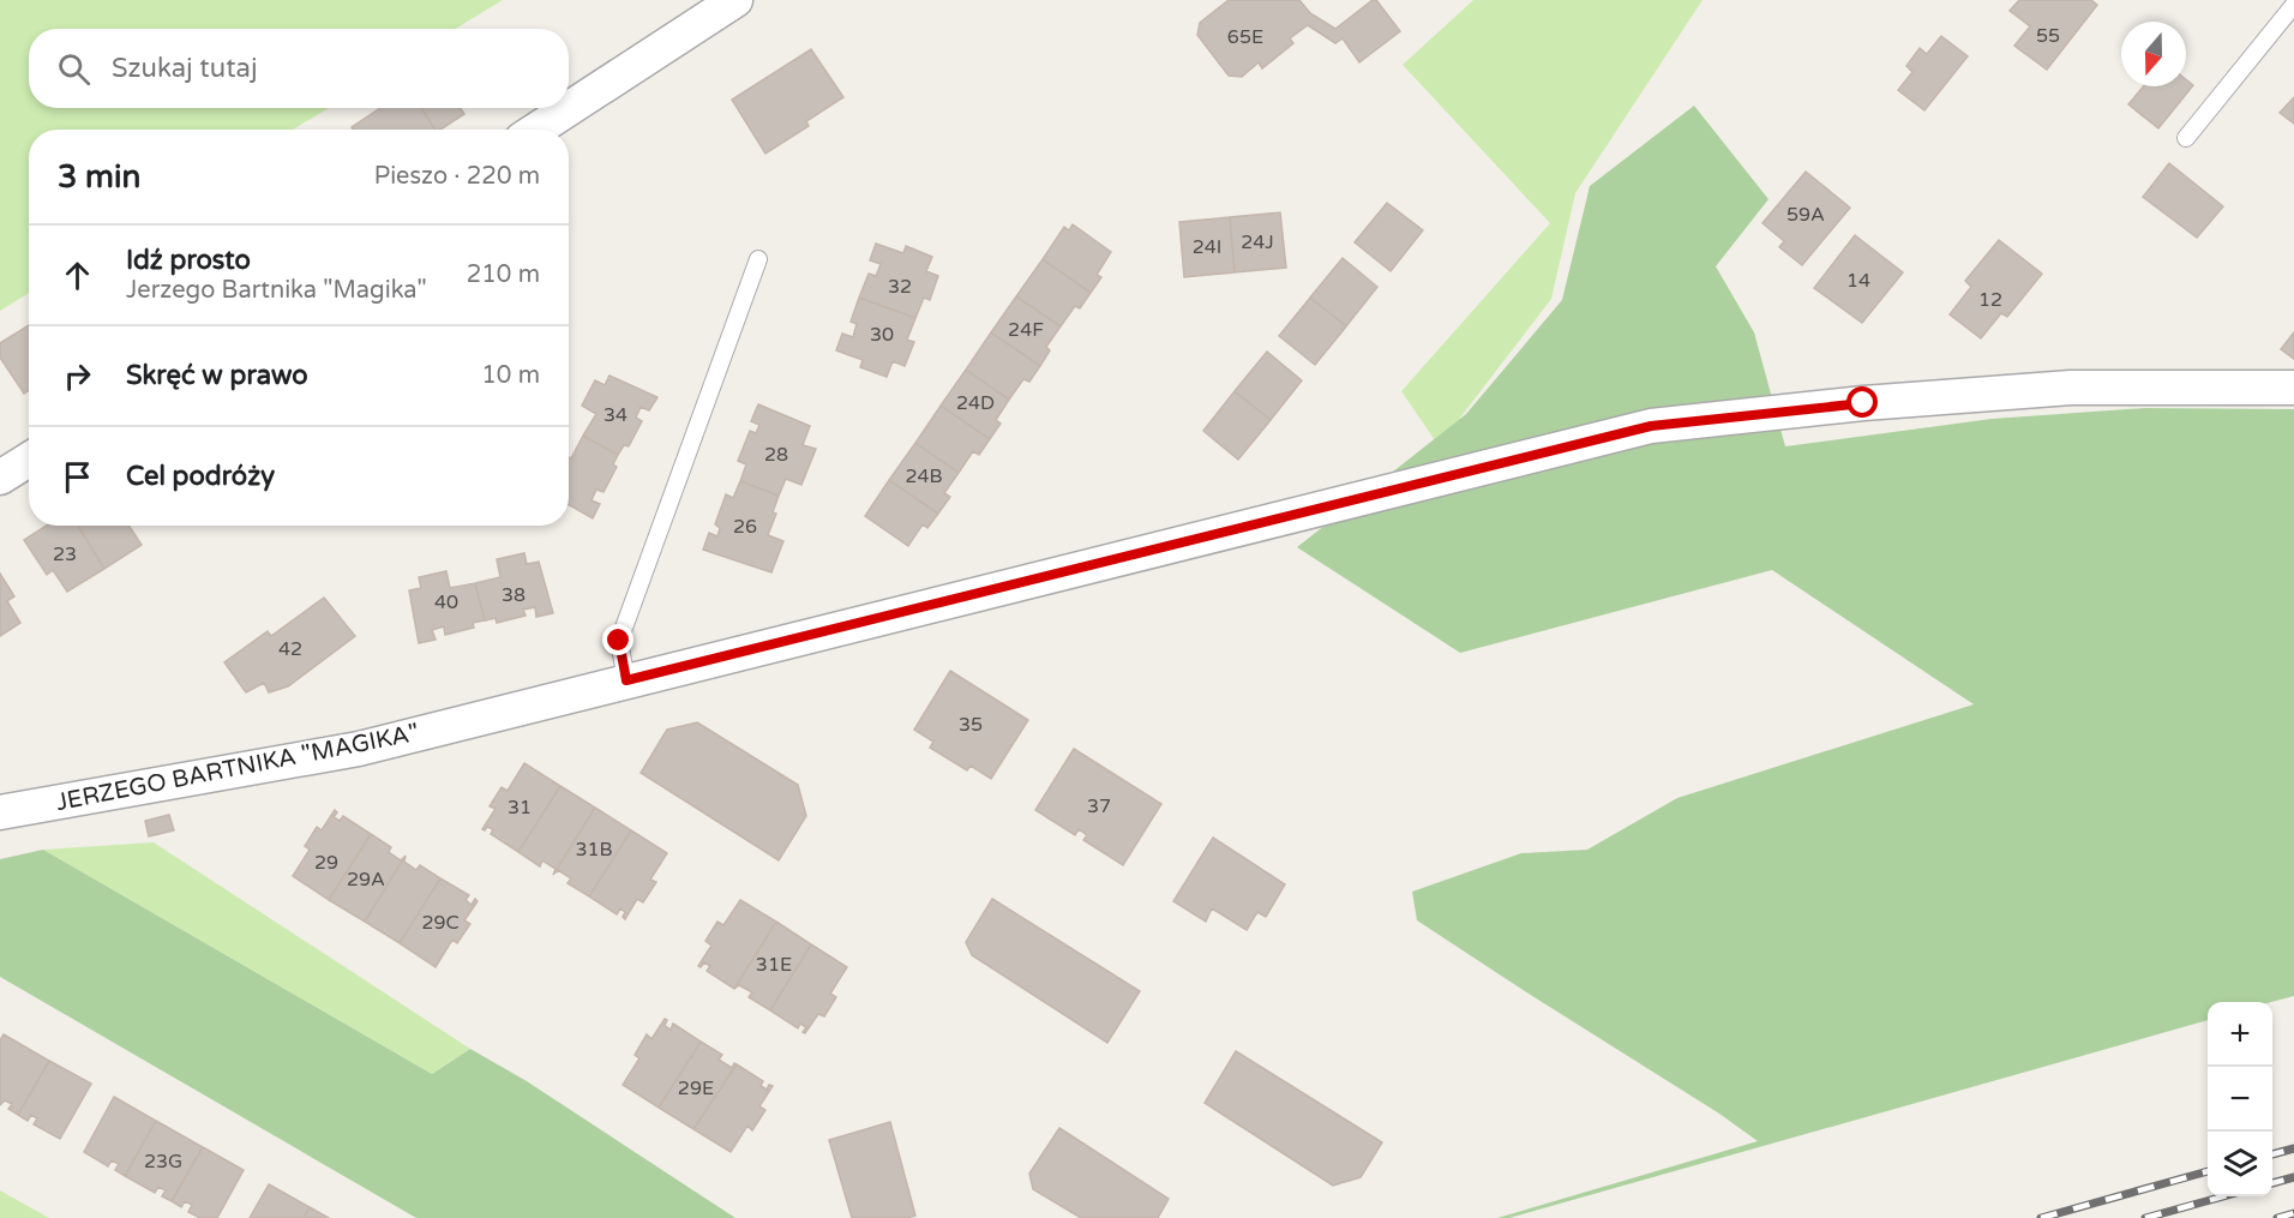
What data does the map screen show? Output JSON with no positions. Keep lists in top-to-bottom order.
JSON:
{
  "streets": {
    "street": ["JERZEGO BARTNIKA \"MAGIKA\""]
  },
  "house_numbers": [
    "55",
    "65E",
    "59A",
    "24J",
    "24I",
    "14",
    "32",
    "12",
    "24F",
    "30",
    "24D",
    "34",
    "28",
    "24B",
    "26",
    "23",
    "38",
    "40",
    "42",
    "35",
    "37",
    "31",
    "31B",
    "29",
    "29A",
    "29C",
    "31E",
    "29E",
    "23G"
  ],
  "north": "bottom",
  "page": {
    "search": "Szukaj tutaj",
    "heading": ["3 min", "Pieszo · 220 m"],
    "list": [
      ["Idź prosto", "Jerzego Bartnika \"Magika\"", "210 m"],
      ["Skręć w prawo", "10 m"],
      "Cel podróży"
    ],
    "map_buttons": ["+", "−"]
  }
}
